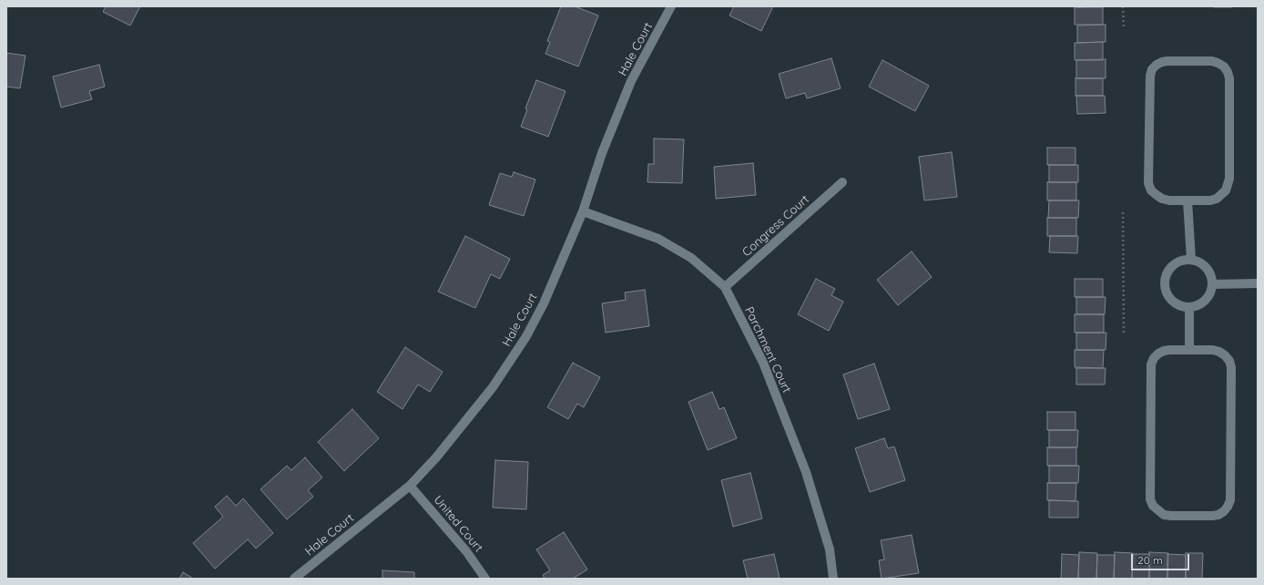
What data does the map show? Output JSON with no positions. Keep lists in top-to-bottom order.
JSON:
{
  "streets": {
    "street": [
      "Hale Court",
      "Congress Court",
      "Parchment Court",
      "United Court"
    ]
  },
  "crossings": [
    ["Hale Court", "Parchment Court"],
    ["Hale Court", "United Court"],
    ["Congress Court", "Parchment Court"]
  ],
  "scale_bar": "20 m"
}
